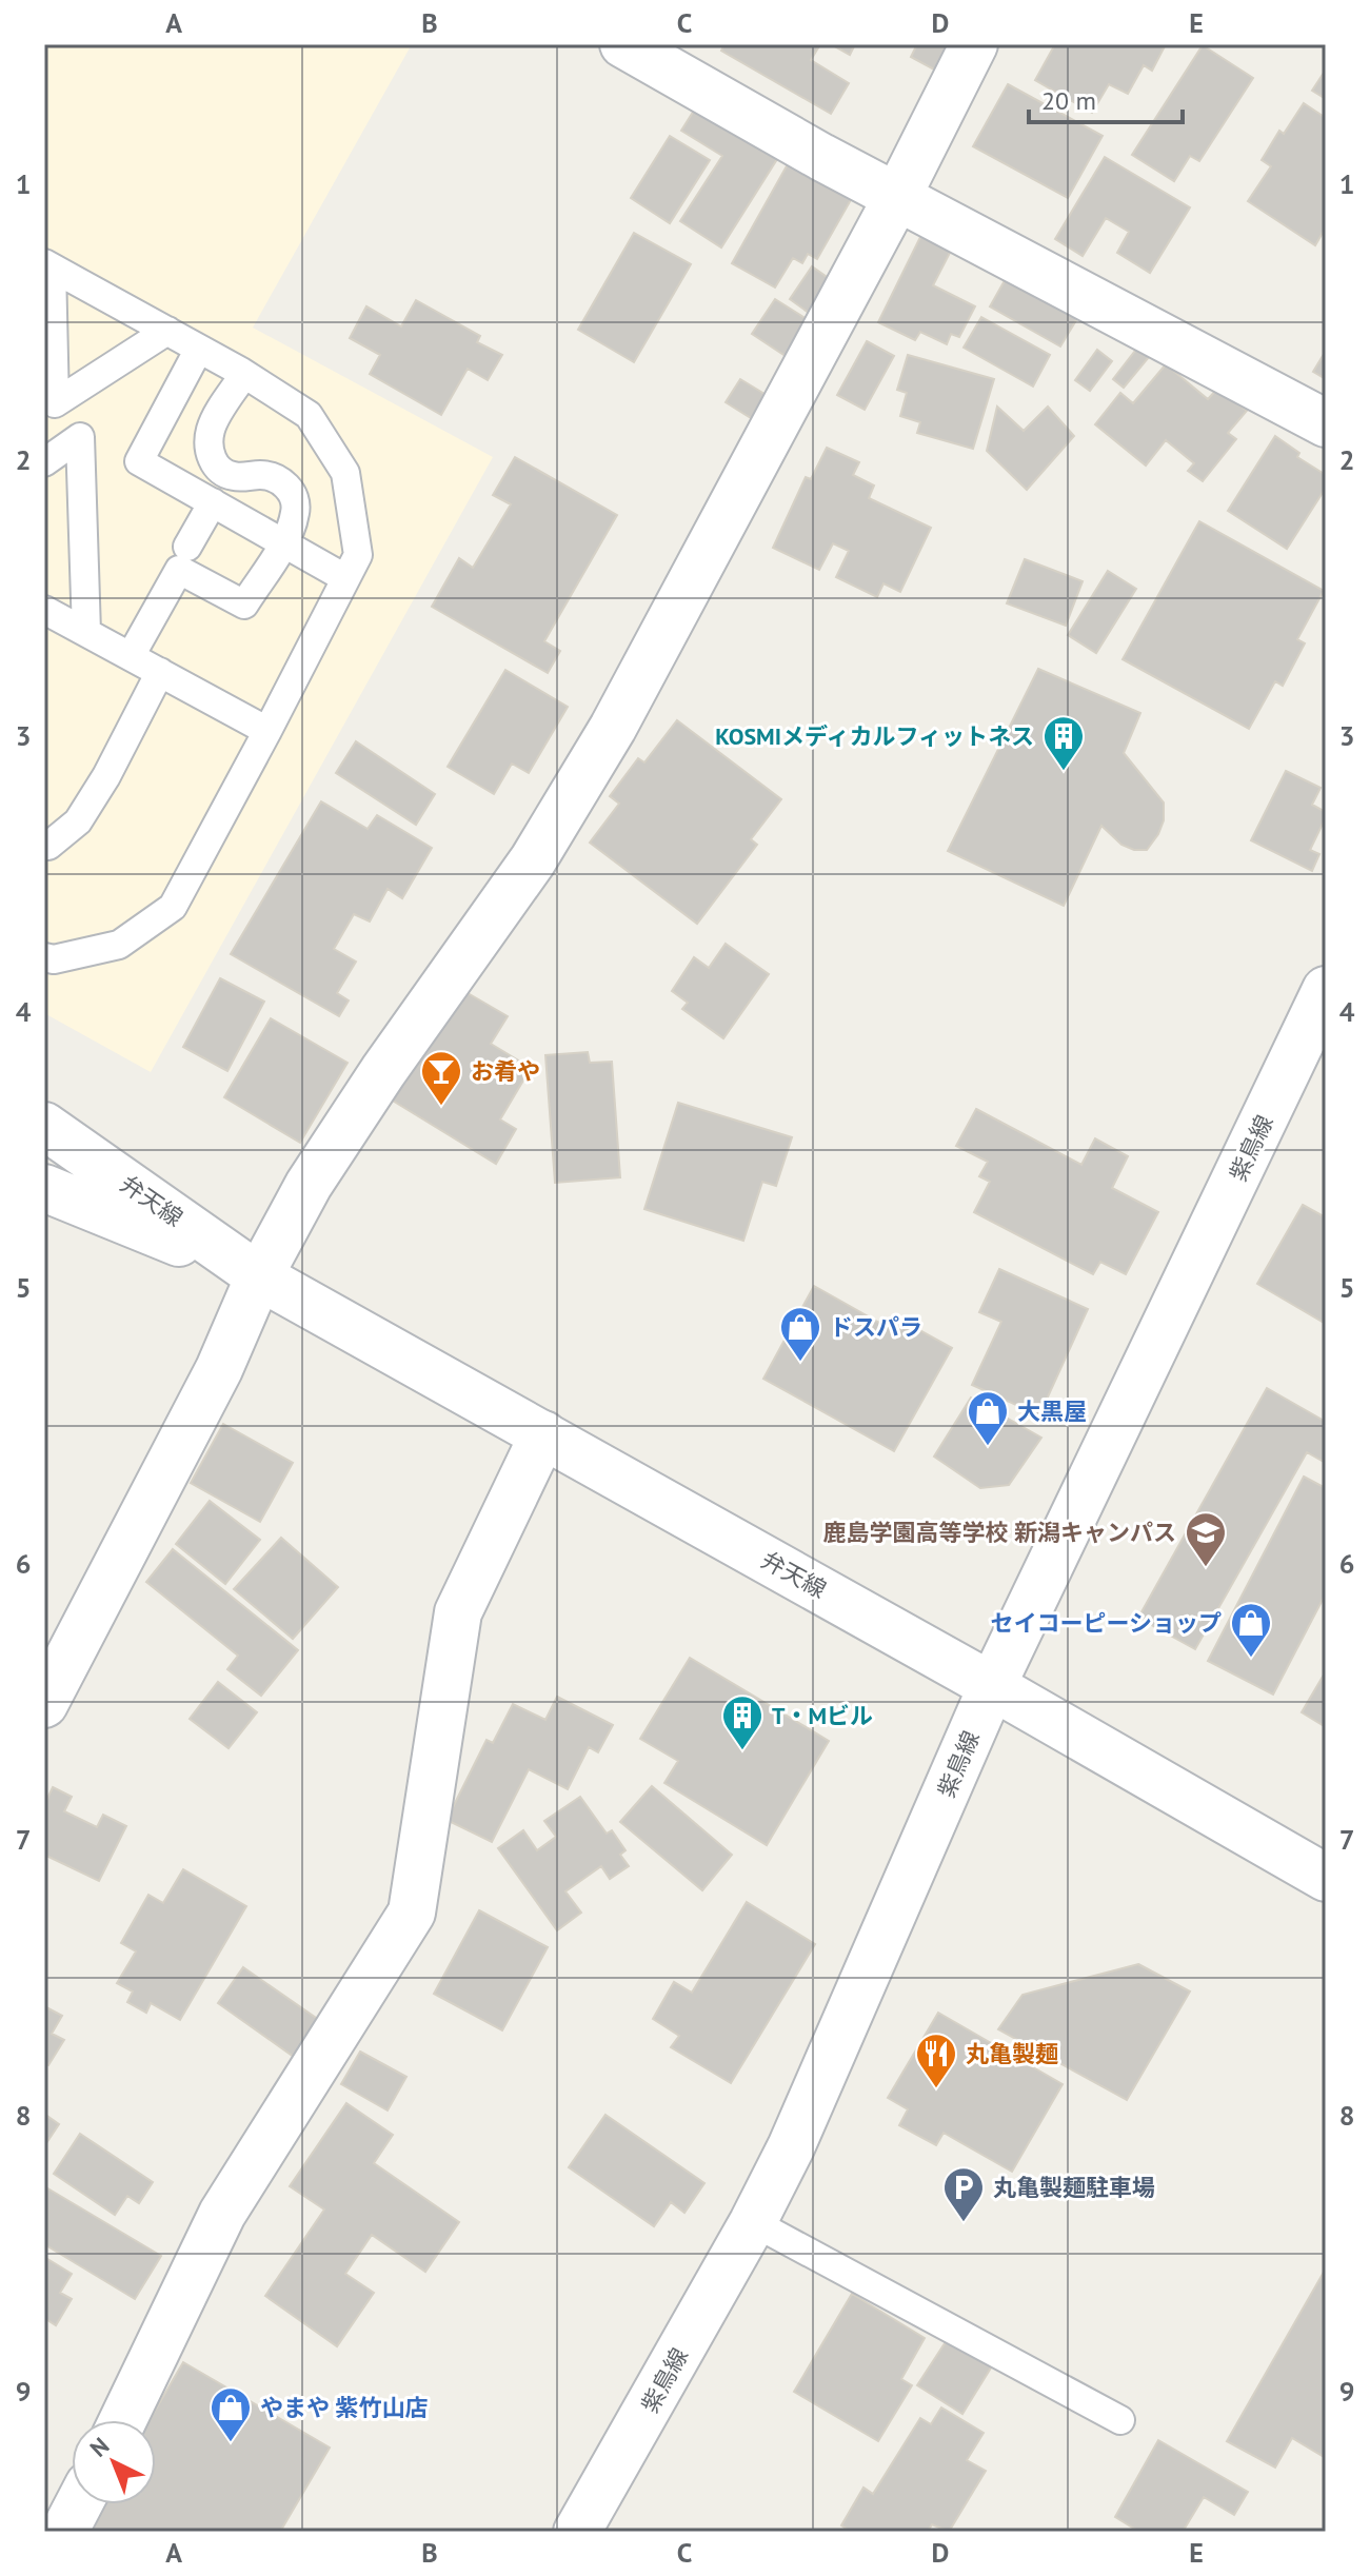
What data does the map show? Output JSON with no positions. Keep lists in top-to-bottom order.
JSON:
{
  "streets": {
    "street": ["紫鳥線", "弁天線"]
  },
  "crossings": [
    ["紫鳥線", "弁天線"]
  ],
  "places": {
    "building": ["KOSMIメディカルフィットネス", "T・Mビル"],
    "bar": ["お肴や"],
    "shop": [
      "ドスパラ",
      "大黒屋",
      "セイコーピーショップ",
      "やまや 紫竹山店"
    ],
    "school or university": ["鹿島学園高等学校 新潟キャンパス"],
    "restaurant": ["丸亀製麺"],
    "parking": ["丸亀製麺駐車場"]
  },
  "scale_bar": "20 m",
  "north": "top left",
  "grid": {
    "columns": [
      "A",
      "B",
      "C",
      "D",
      "E"
    ],
    "rows": [
      "1",
      "2",
      "3",
      "4",
      "5",
      "6",
      "7",
      "8",
      "9"
    ]
  }
}
